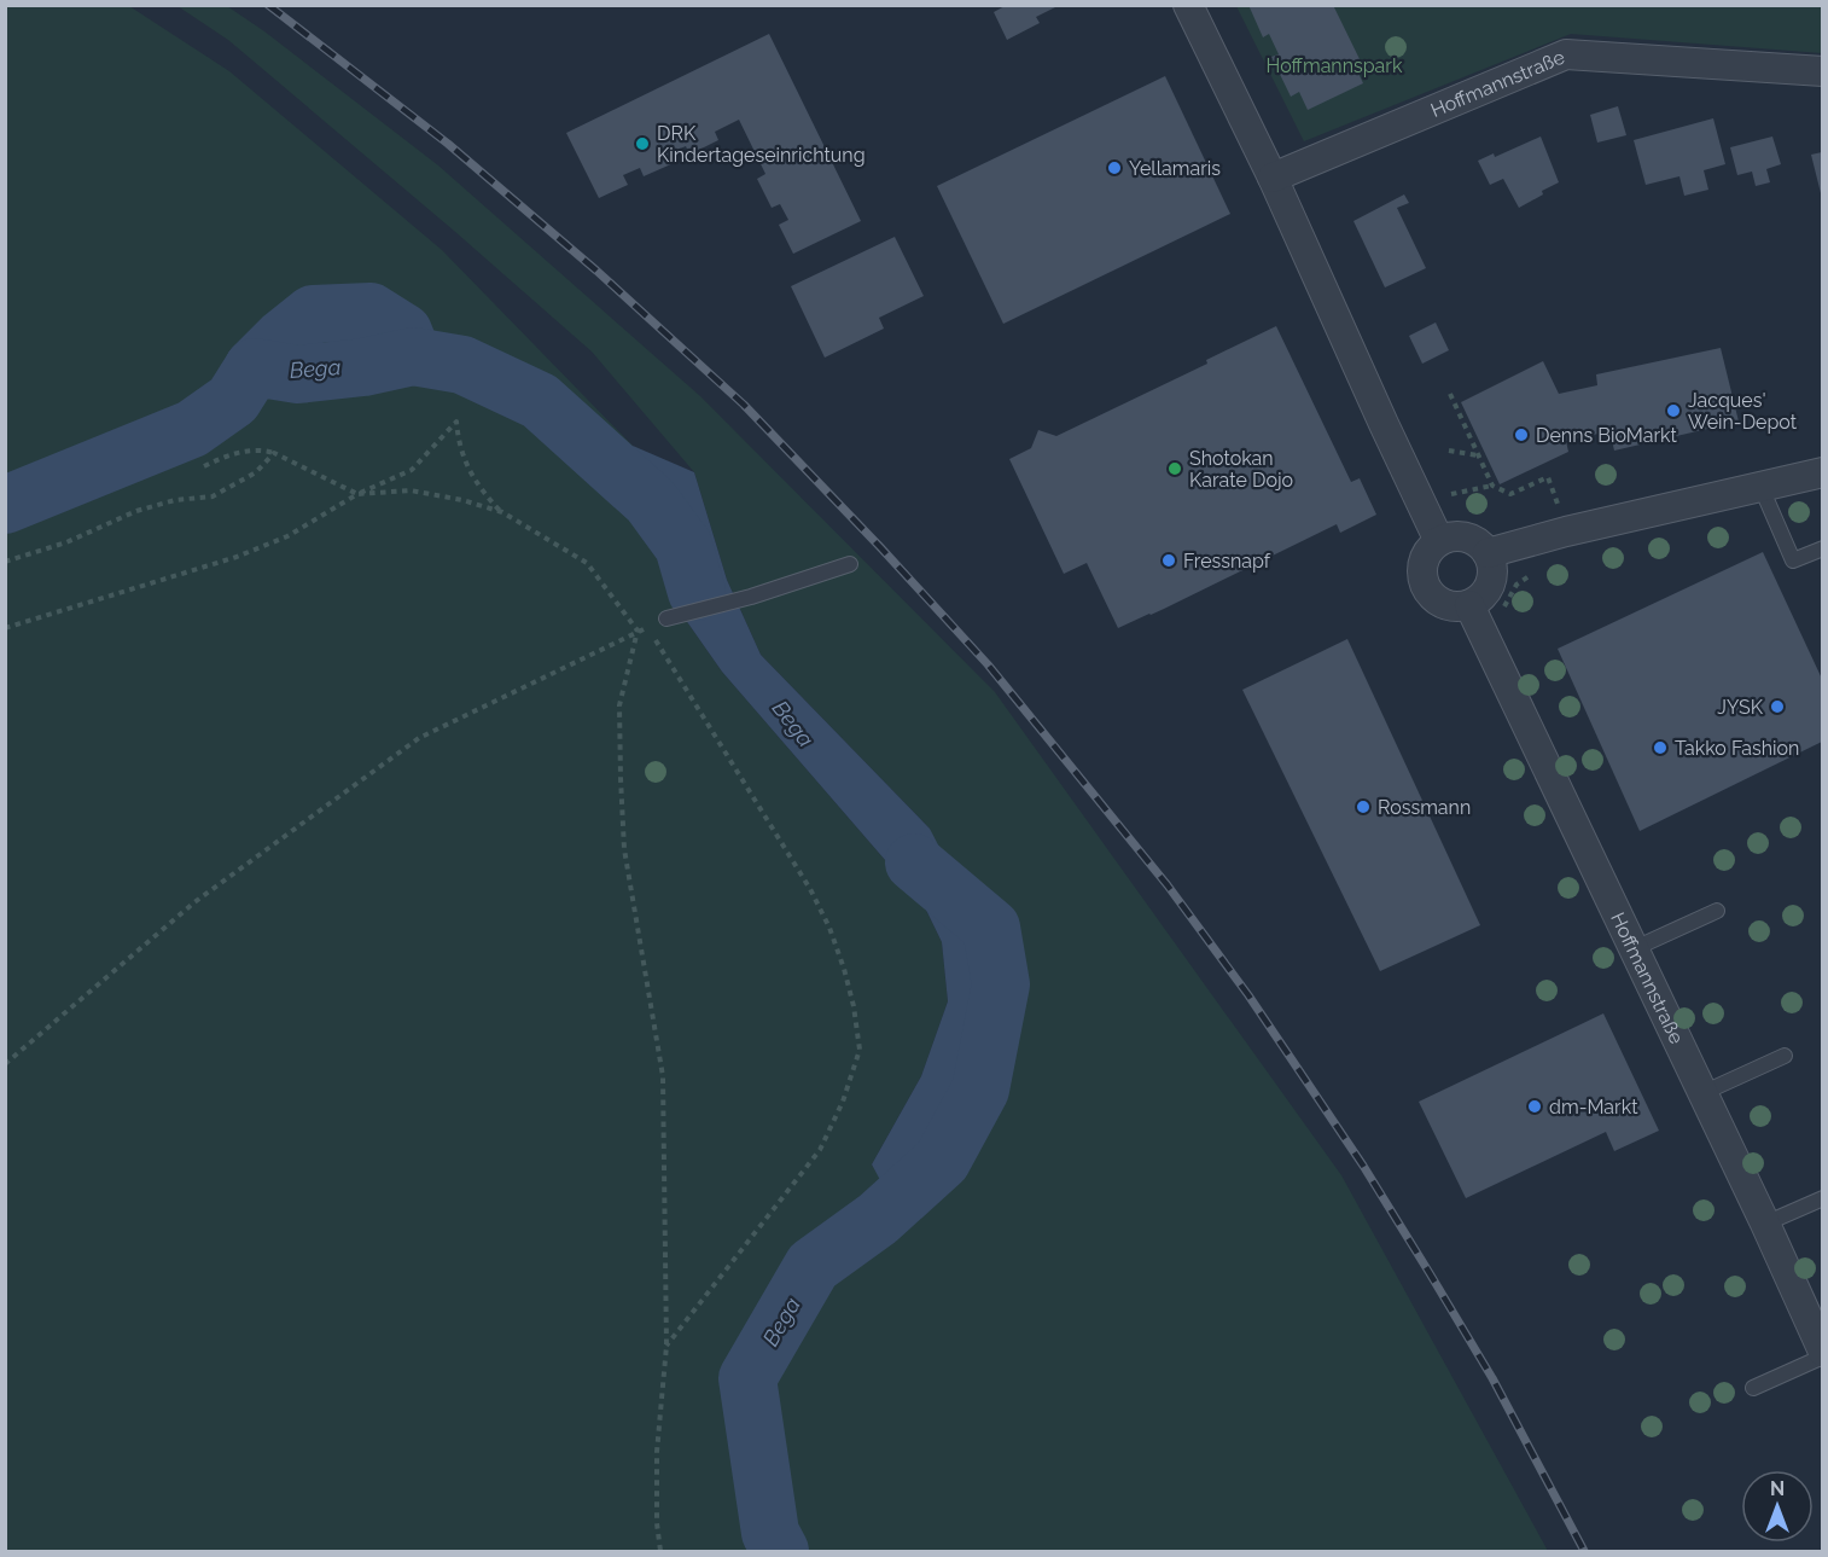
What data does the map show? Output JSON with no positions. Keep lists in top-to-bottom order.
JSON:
{
  "streets": {
    "street": ["Hoffmannstraße"]
  },
  "water": ["Bega"],
  "parks": ["Hoffmannspark"],
  "places": [
    "DRK Kindertageseinrichtung",
    "Yellamaris",
    "Jacques' Wein-Depot",
    "Denns BioMarkt",
    "Shotokan Karate Dojo",
    "Fressnapf",
    "JYSK",
    "Takko Fashion",
    "Rossmann",
    "dm-Markt"
  ],
  "north": "top"
}
